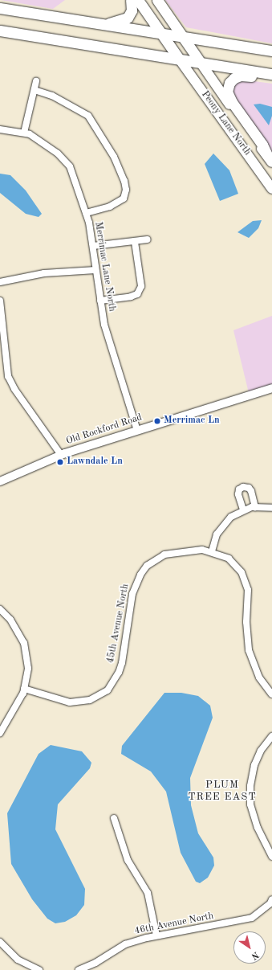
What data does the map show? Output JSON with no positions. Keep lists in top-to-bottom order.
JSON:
{
  "streets": {
    "main road": ["Peony Lane North"],
    "street": [
      "Merrimac Lane North",
      "Old Rockford Road",
      "45th Avenue North",
      "46th Avenue North"
    ]
  },
  "crossings": [
    ["Merrimac Lane North", "Old Rockford Road"]
  ],
  "districts": ["PLUM TREE EAST"],
  "places": ["Merrimac Ln", "Lawndale Ln"],
  "north": "bottom right"
}
